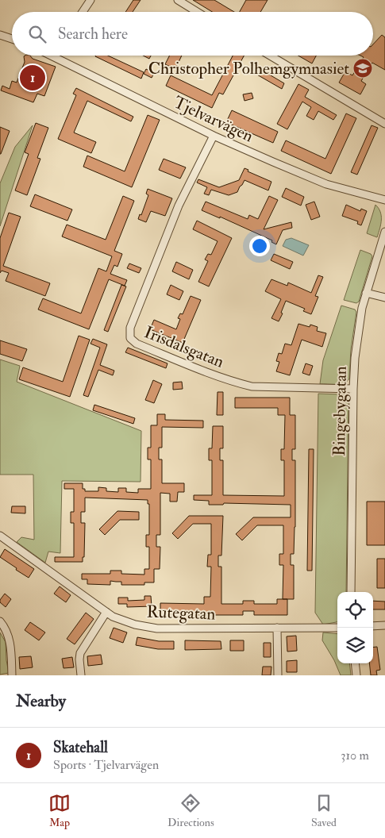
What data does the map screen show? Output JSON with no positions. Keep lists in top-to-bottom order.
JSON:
{
  "streets": {
    "street": [
      "Tjelvarvägen",
      "Irisdalsgatan",
      "Bingebygatan",
      "Rutegatan"
    ]
  },
  "crossings": [
    ["Tjelvarvägen", "Irisdalsgatan"],
    ["Irisdalsgatan", "Bingebygatan"]
  ],
  "places": {
    "school or university": ["Christopher Polhemgymnasiet"]
  },
  "page": {
    "search": "Search here",
    "pins": "1",
    "heading": "Nearby",
    "list": [
      {
        "mark": "1",
        "name": "Skatehall",
        "note": "Sports · Tjelvarvägen",
        "value": "310 m"
      }
    ],
    "nav": ["Map", "Directions", "Saved"]
  }
}
